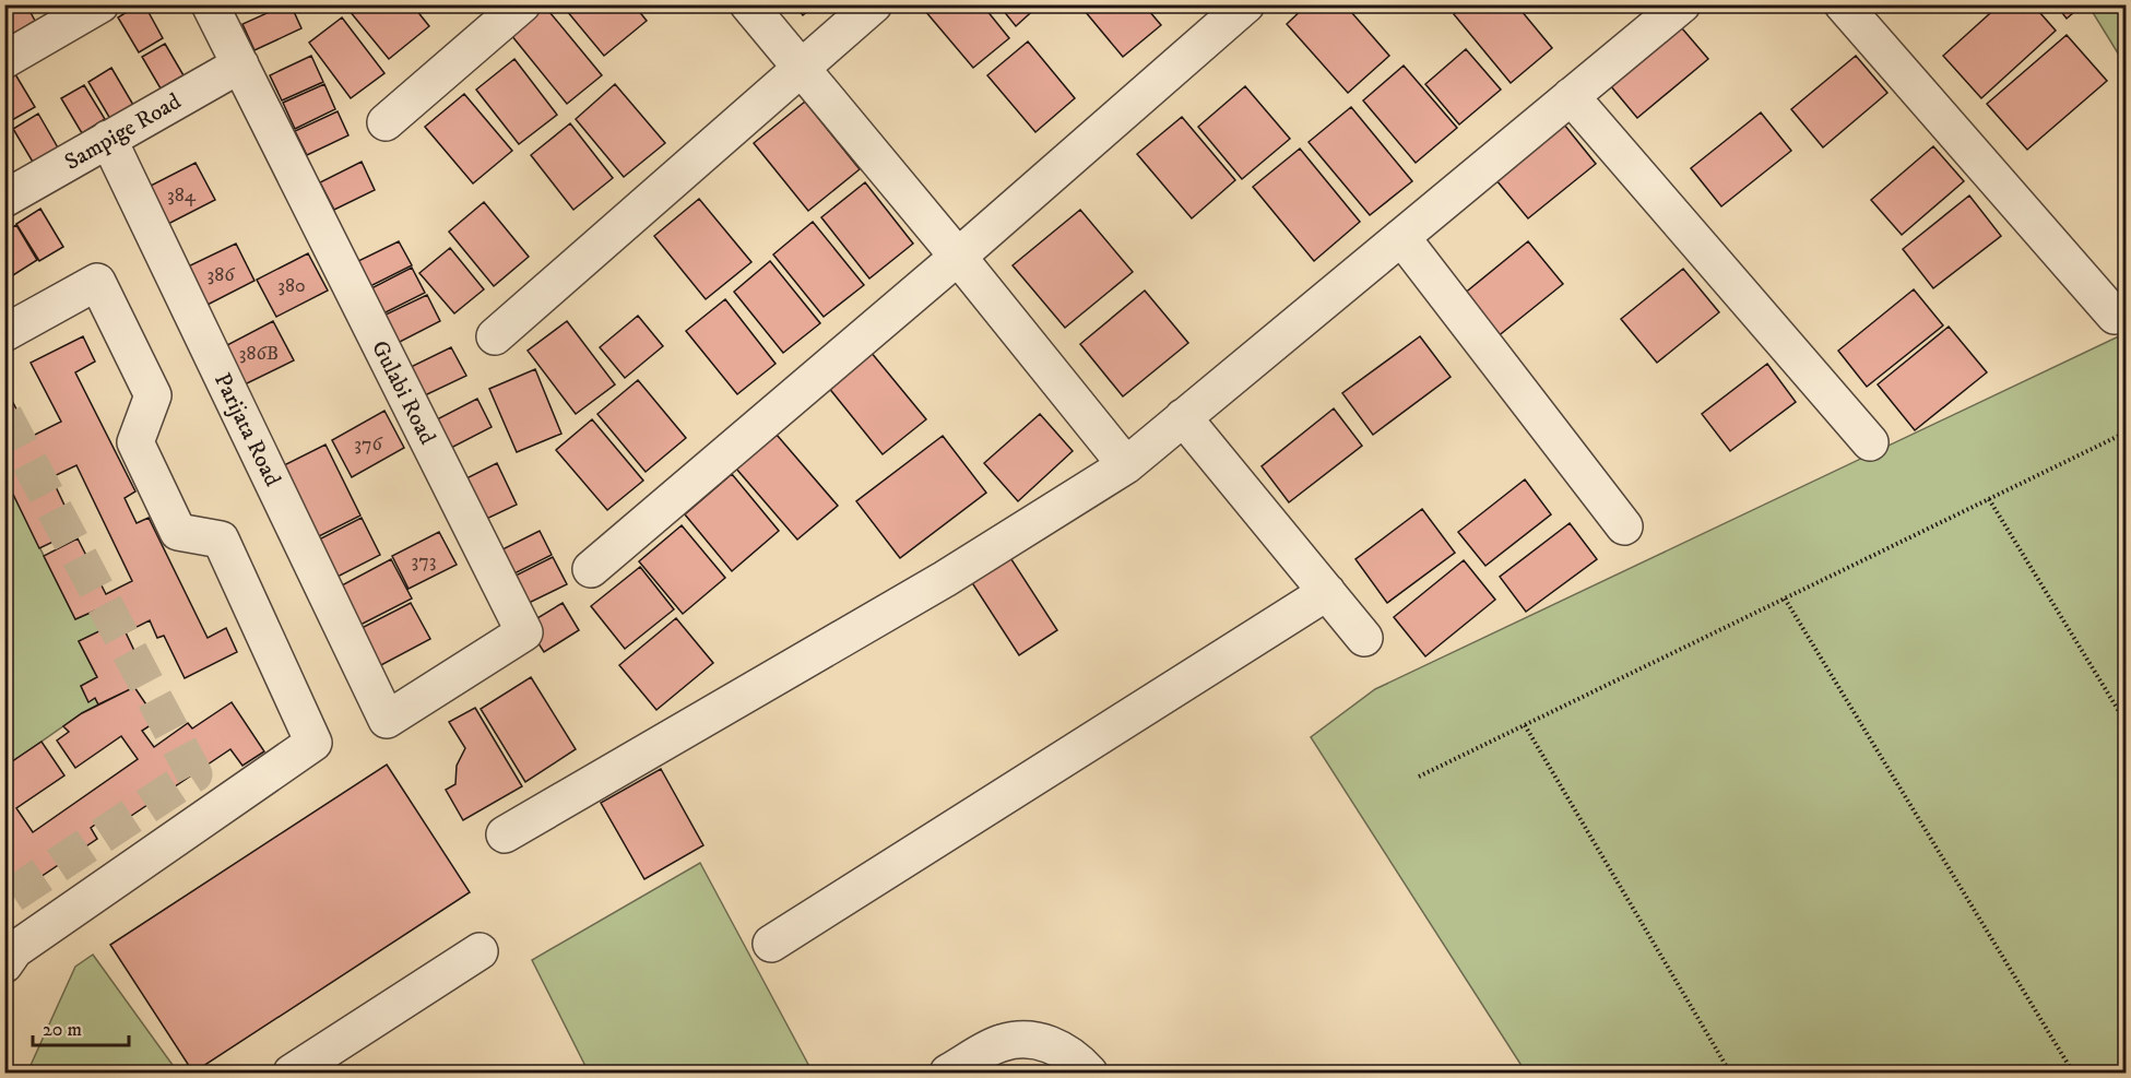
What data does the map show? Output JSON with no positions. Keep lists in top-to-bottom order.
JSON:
{
  "streets": {
    "street": ["Sampige Road", "Gulabi Road", "Parijata Road"]
  },
  "crossings": [
    ["Sampige Road", "Gulabi Road"],
    ["Sampige Road", "Parijata Road"],
    ["Gulabi Road", "Parijata Road"]
  ],
  "house_numbers": [
    "384",
    "386",
    "380",
    "386B",
    "376",
    "373"
  ],
  "scale_bar": "20 m"
}
